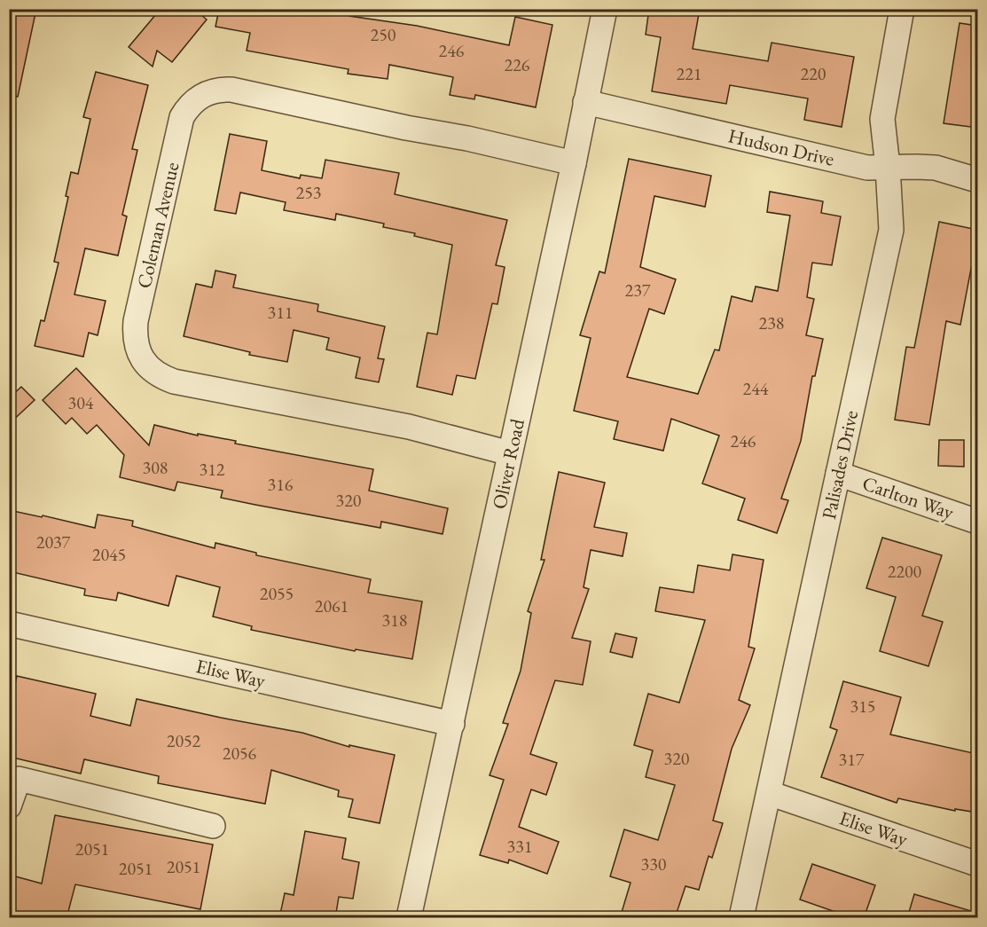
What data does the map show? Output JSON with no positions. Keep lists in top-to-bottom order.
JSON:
{
  "streets": {
    "street": [
      "Hudson Drive",
      "Coleman Avenue",
      "Oliver Road",
      "Palisades Drive",
      "Carlton Way",
      "Elise Way"
    ]
  },
  "crossings": [
    ["Hudson Drive", "Oliver Road"],
    ["Hudson Drive", "Palisades Drive"],
    ["Coleman Avenue", "Oliver Road"],
    ["Oliver Road", "Elise Way"],
    ["Palisades Drive", "Carlton Way"],
    ["Palisades Drive", "Elise Way"]
  ],
  "house_numbers": [
    "250",
    "246",
    "226",
    "221",
    "220",
    "253",
    "237",
    "311",
    "238",
    "244",
    "304",
    "246",
    "308",
    "312",
    "316",
    "320",
    "2037",
    "2045",
    "2200",
    "2055",
    "2061",
    "318",
    "315",
    "2052",
    "2056",
    "320",
    "317",
    "331",
    "2051",
    "330",
    "2051",
    "2051"
  ]
}
